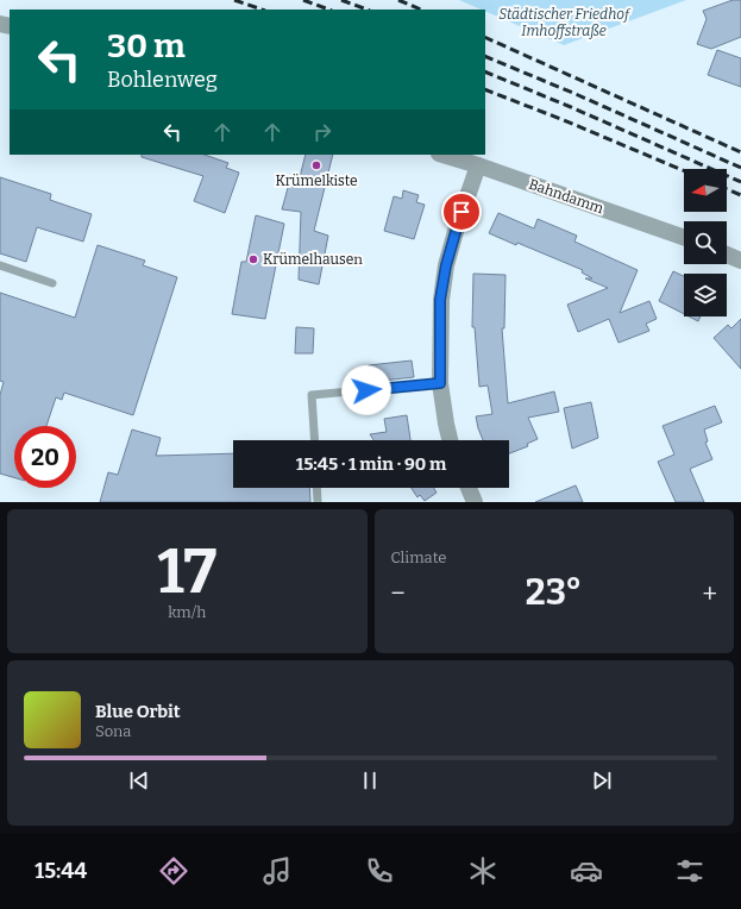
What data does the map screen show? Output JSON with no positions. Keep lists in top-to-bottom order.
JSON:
{
  "streets": {
    "street": ["Bahndamm"]
  },
  "parks": ["Städtischer Friedhof Imhoffstraße"],
  "places": ["Krümelkiste", "Krümelhausen"],
  "north": "left",
  "page": {
    "turn": ["30 m", "Bohlenweg"],
    "limit": "20",
    "trip": "15:45 · 1 min · 90 m",
    "tile": [
      ["17", "km/h"],
      "Climate"
    ],
    "heat": ["−", "23°", "+"],
    "song": ["Blue Orbit", "Sona"],
    "tabs": "15:44"
  }
}
